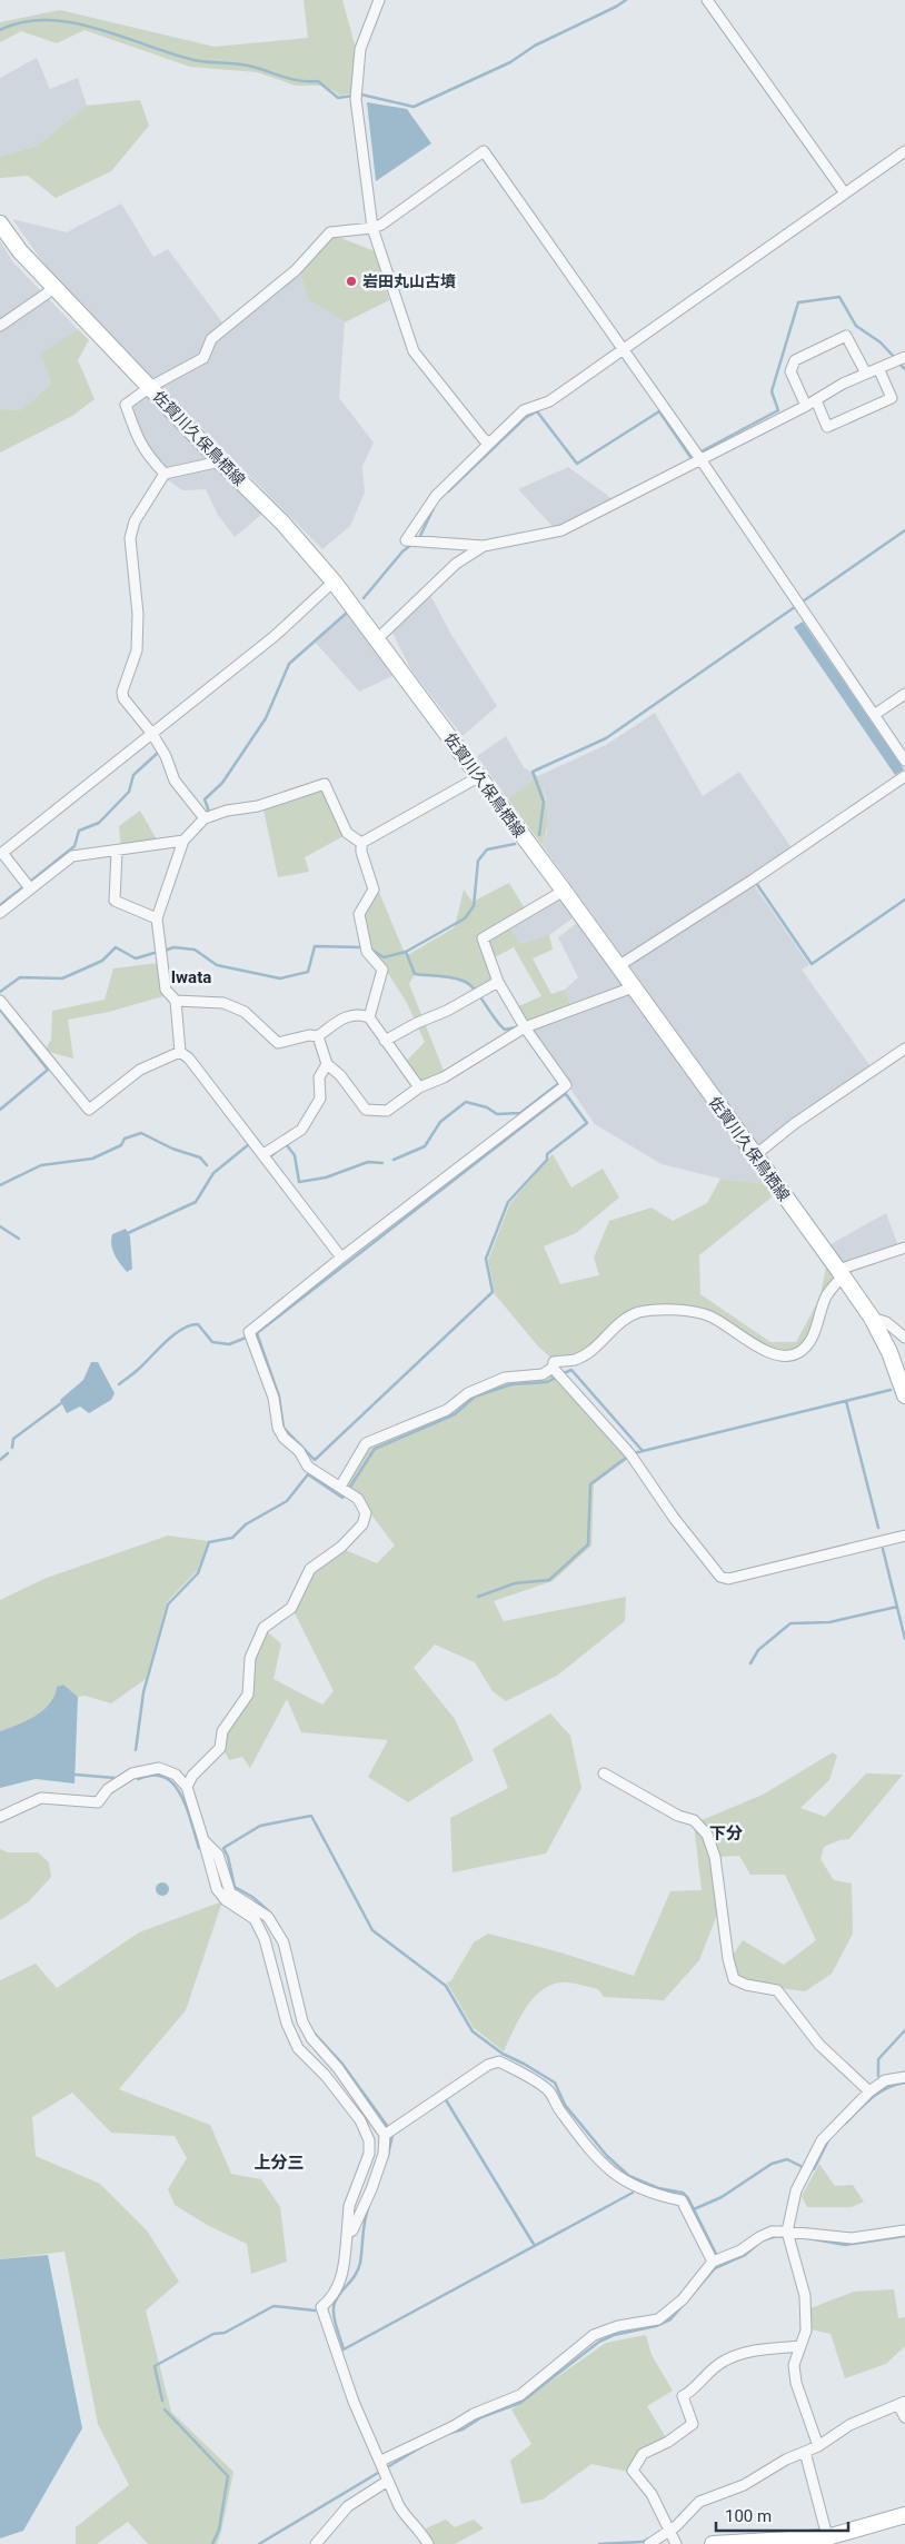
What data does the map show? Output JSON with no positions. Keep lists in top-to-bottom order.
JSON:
{
  "streets": {
    "main road": ["佐賀川久保鳥栖線"]
  },
  "districts": ["Iwata", "下分", "上分三"],
  "places": ["岩田丸山古墳"],
  "scale_bar": "100 m"
}
